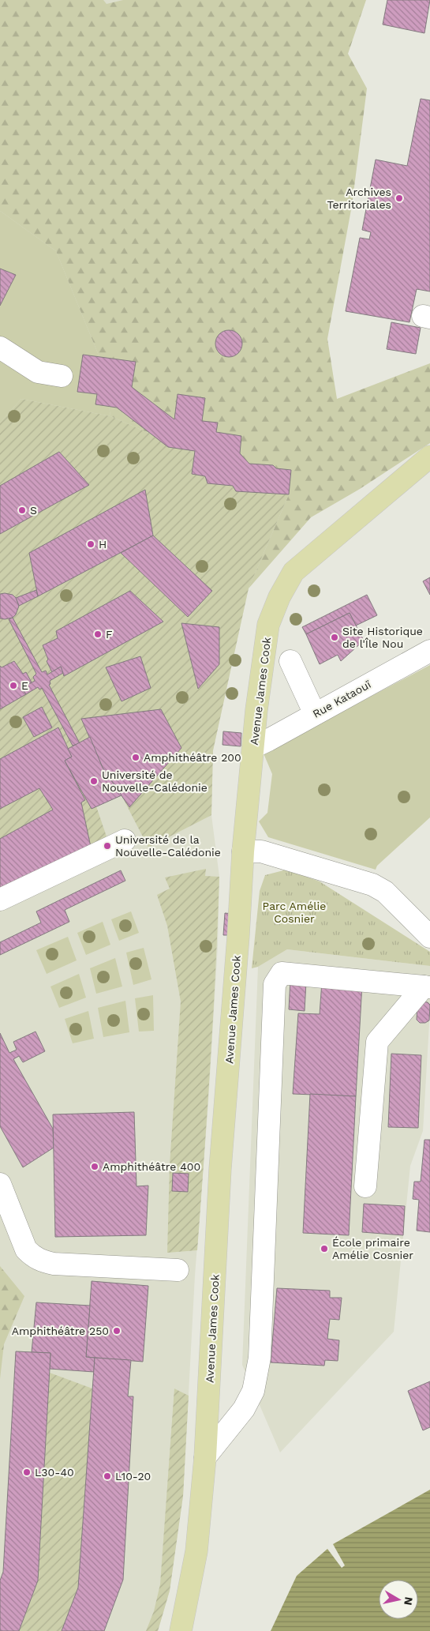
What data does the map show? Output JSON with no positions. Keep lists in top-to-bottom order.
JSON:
{
  "streets": {
    "main road": ["Avenue James Cook"],
    "street": ["Rue Kataouï"]
  },
  "crossings": [
    ["Avenue James Cook", "Rue Kataouï"]
  ],
  "parks": ["Parc Amélie Cosnier"],
  "places": [
    "Archives Territoriales",
    "S",
    "H",
    "F",
    "Site Historique de l'Île Nou",
    "E",
    "Amphithéâtre 200",
    "Université de Nouvelle-Calédonie",
    "Université de la Nouvelle-Calédonie",
    "Amphithéâtre 400",
    "École primaire Amélie Cosnier",
    "Amphithéâtre 250",
    "L30-40",
    "L10-20"
  ],
  "north": "right"
}
